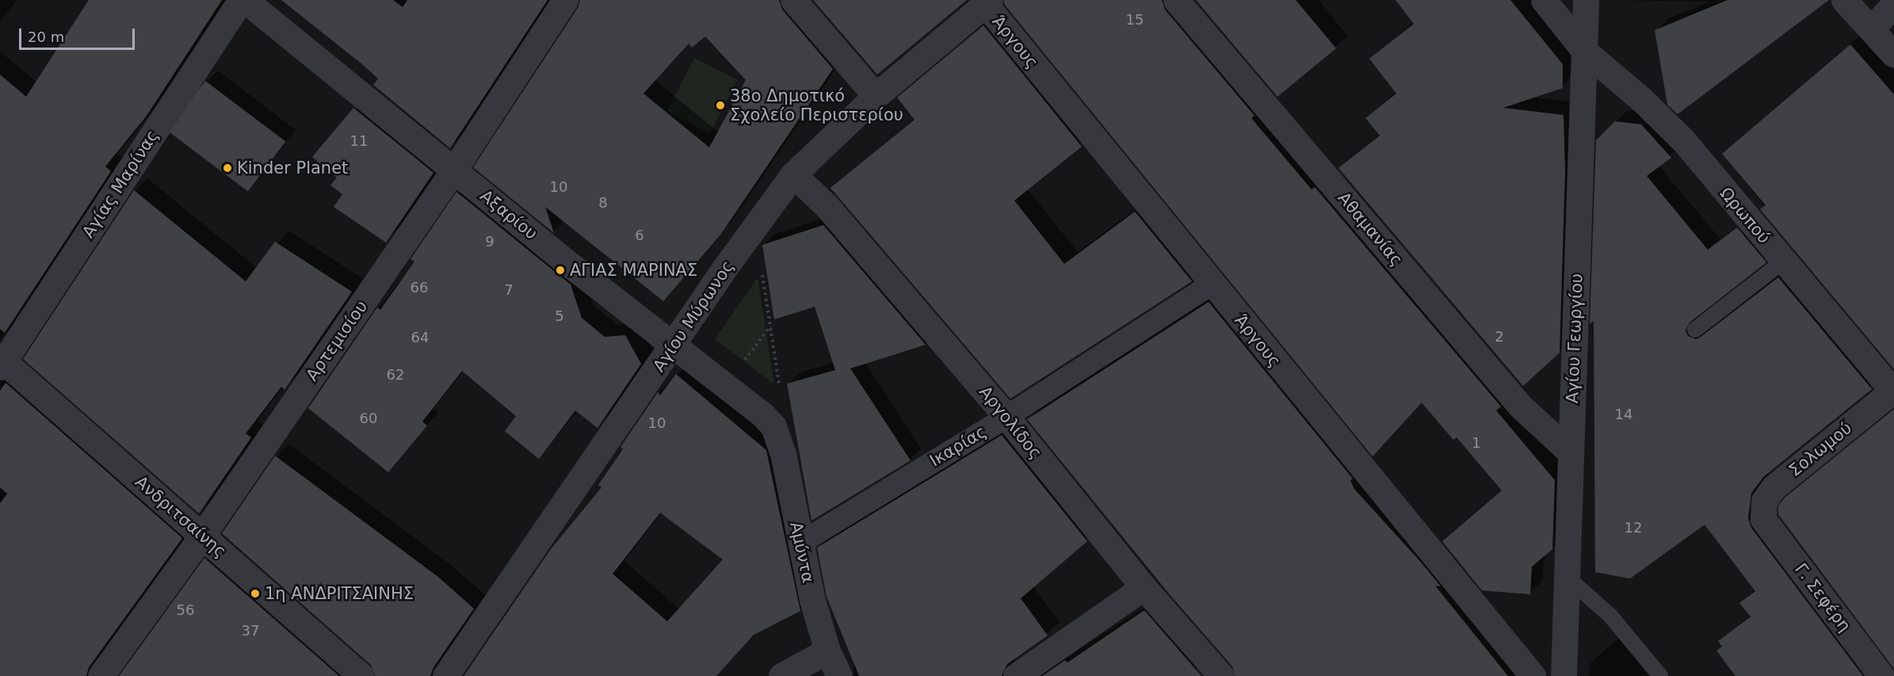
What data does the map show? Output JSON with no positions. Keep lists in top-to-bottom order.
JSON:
{
  "streets": {
    "street": [
      "Άργους",
      "Αγίας Μαρίνας",
      "Αξαρίου",
      "Ωρωπού",
      "Αθαμανίας",
      "Αγίου Μύρωνος",
      "Αγίου Γεωργίου",
      "Αρτεμισίου",
      "Αργολίδος",
      "Ικαρίας",
      "Σολωμού",
      "Ανδριτσαίνης",
      "Αμύντα",
      "Γ. Σεφέρη"
    ]
  },
  "crossings": [
    ["Άργους", "Αγίου Μύρωνος"],
    ["Άργους", "Ικαρίας"],
    ["Αγίας Μαρίνας", "Ανδριτσαίνης"],
    ["Αξαρίου", "Αγίου Μύρωνος"],
    ["Αξαρίου", "Αρτεμισίου"],
    ["Αξαρίου", "Αμύντα"],
    ["Ωρωπού", "Αγίου Γεωργίου"],
    ["Ωρωπού", "Σολωμού"],
    ["Αθαμανίας", "Αγίου Γεωργίου"],
    ["Αγίου Μύρωνος", "Αργολίδος"],
    ["Αρτεμισίου", "Ανδριτσαίνης"],
    ["Αργολίδος", "Ικαρίας"],
    ["Ικαρίας", "Αμύντα"],
    ["Σολωμού", "Γ. Σεφέρη"]
  ],
  "places": [
    "38ο Δημοτικό Σχολείο Περιστερίου",
    "Kinder Planet",
    "ΑΓΙΑΣ ΜΑΡΙΝΑΣ",
    "1η ΑΝΔΡΙΤΣΑΙΝΗΣ"
  ],
  "house_numbers": [
    "15",
    "11",
    "10",
    "8",
    "6",
    "9",
    "66",
    "7",
    "5",
    "2",
    "64",
    "62",
    "14",
    "60",
    "10",
    "1",
    "12",
    "56",
    "37"
  ],
  "scale_bar": "20 m"
}
